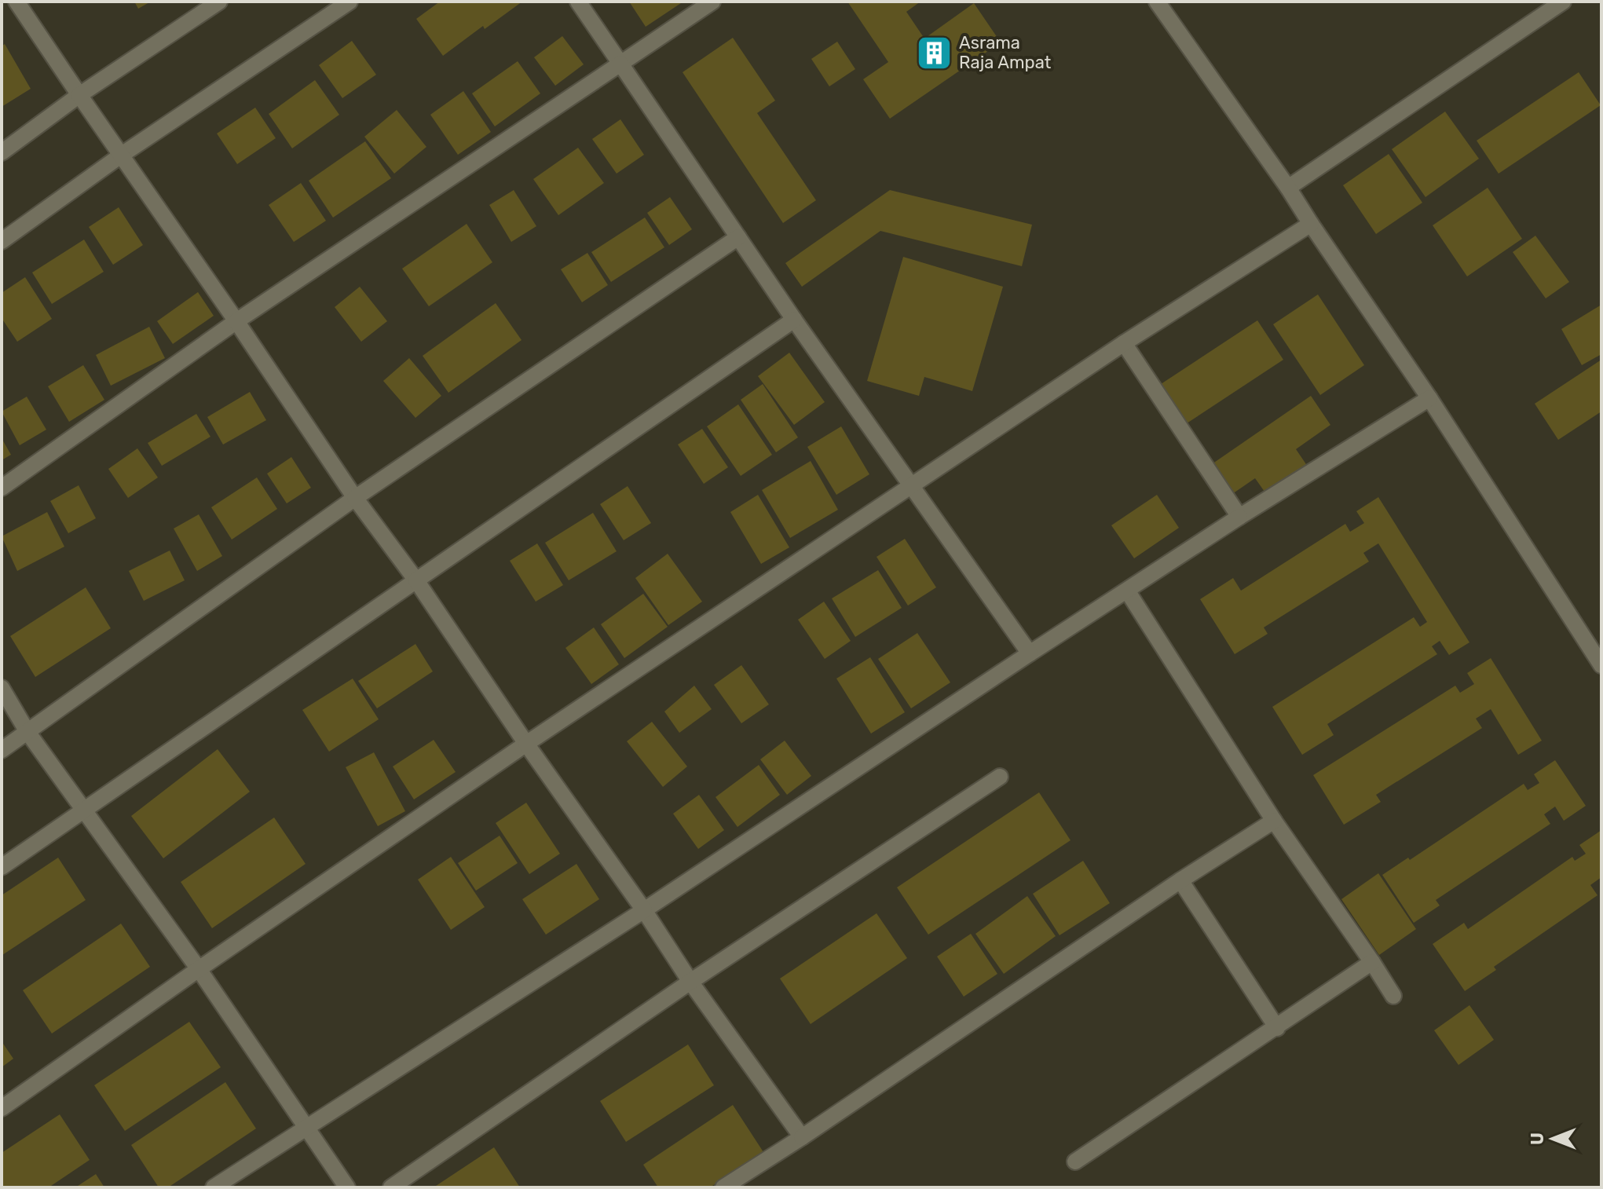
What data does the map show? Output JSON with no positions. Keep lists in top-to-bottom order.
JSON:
{
  "places": {
    "building": ["Asrama Raja Ampat"]
  },
  "north": "left"
}
